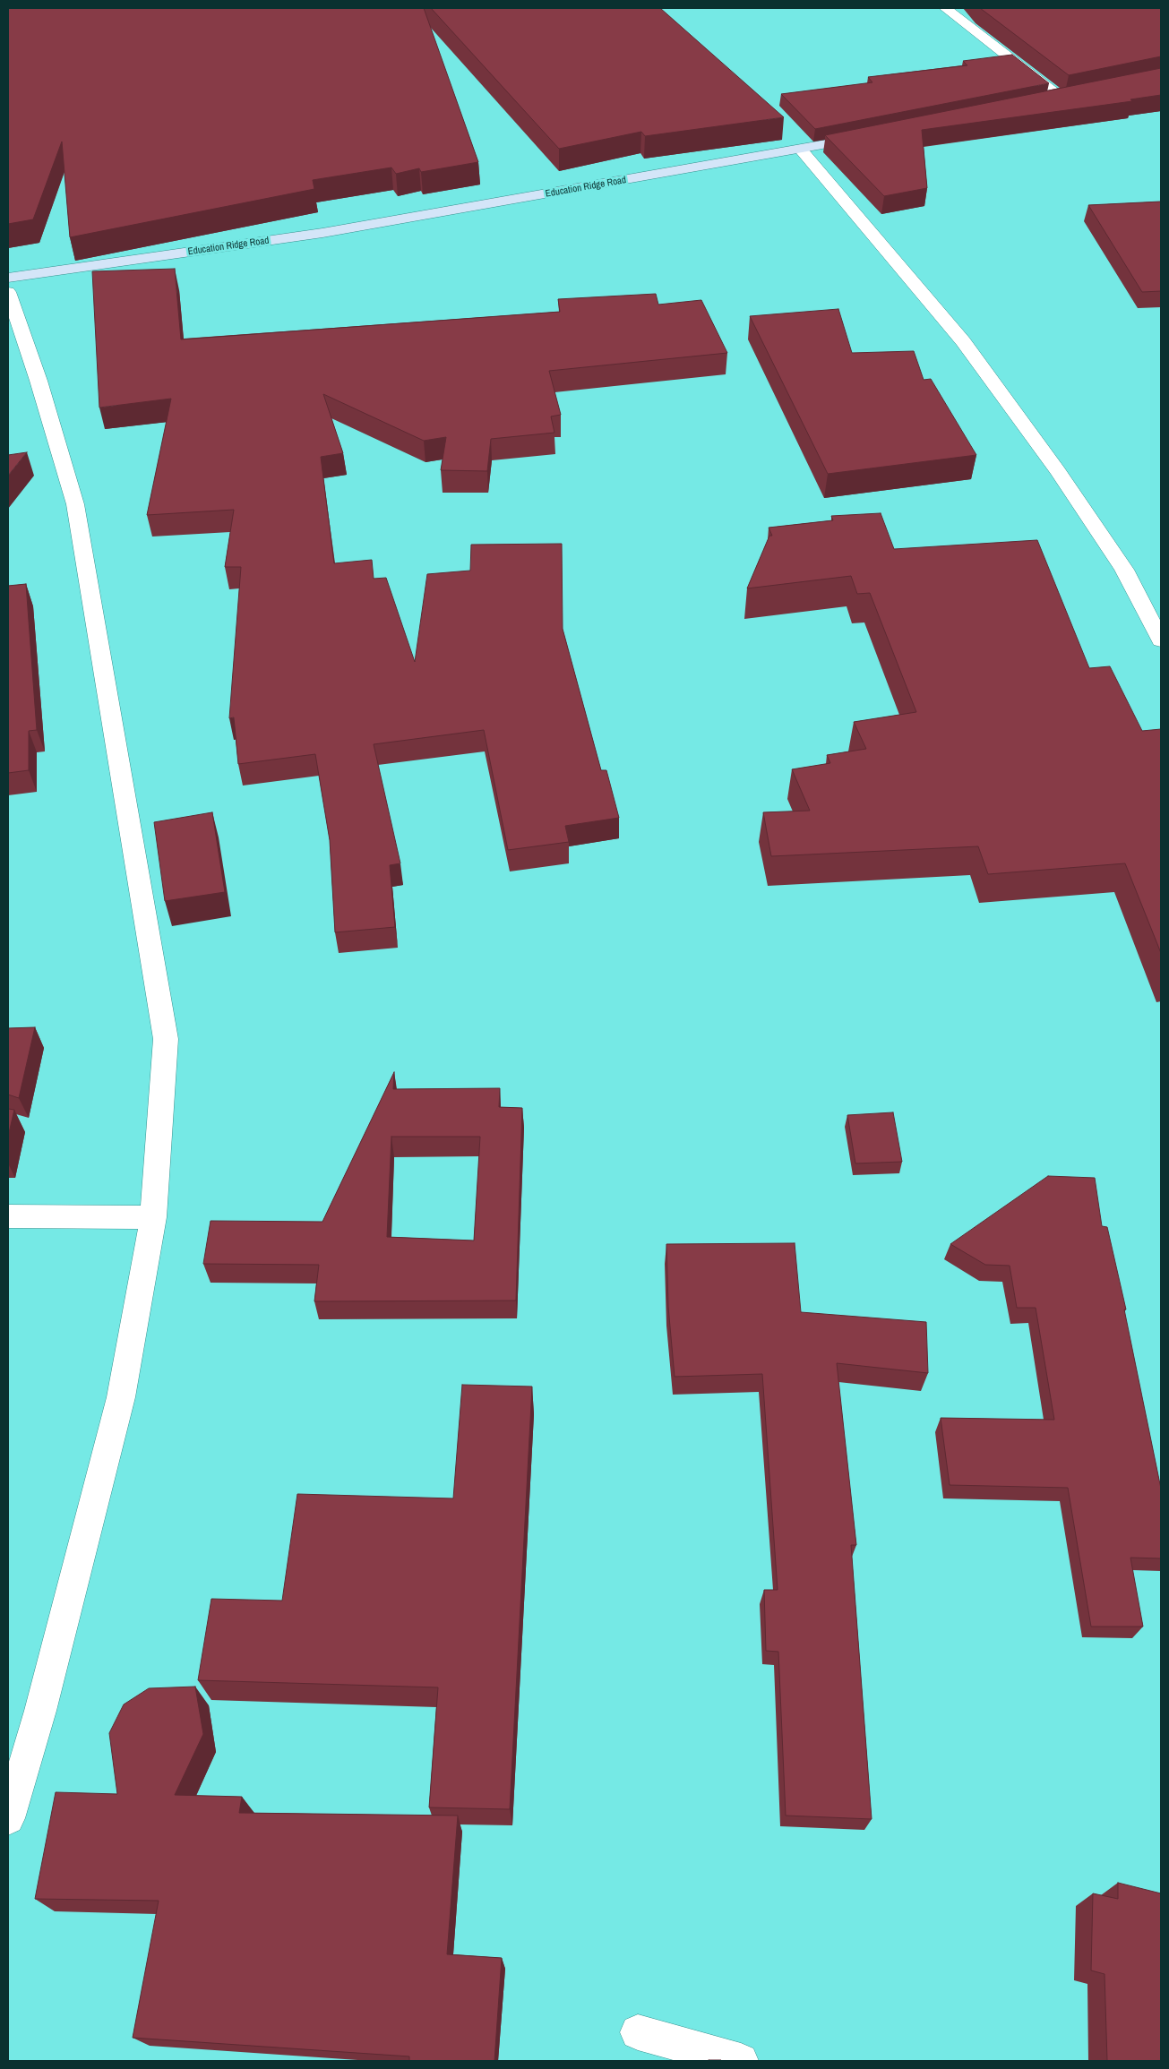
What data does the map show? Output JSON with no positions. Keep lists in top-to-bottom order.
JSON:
{
  "streets": {
    "main road": ["Education Ridge Road"]
  }
}
